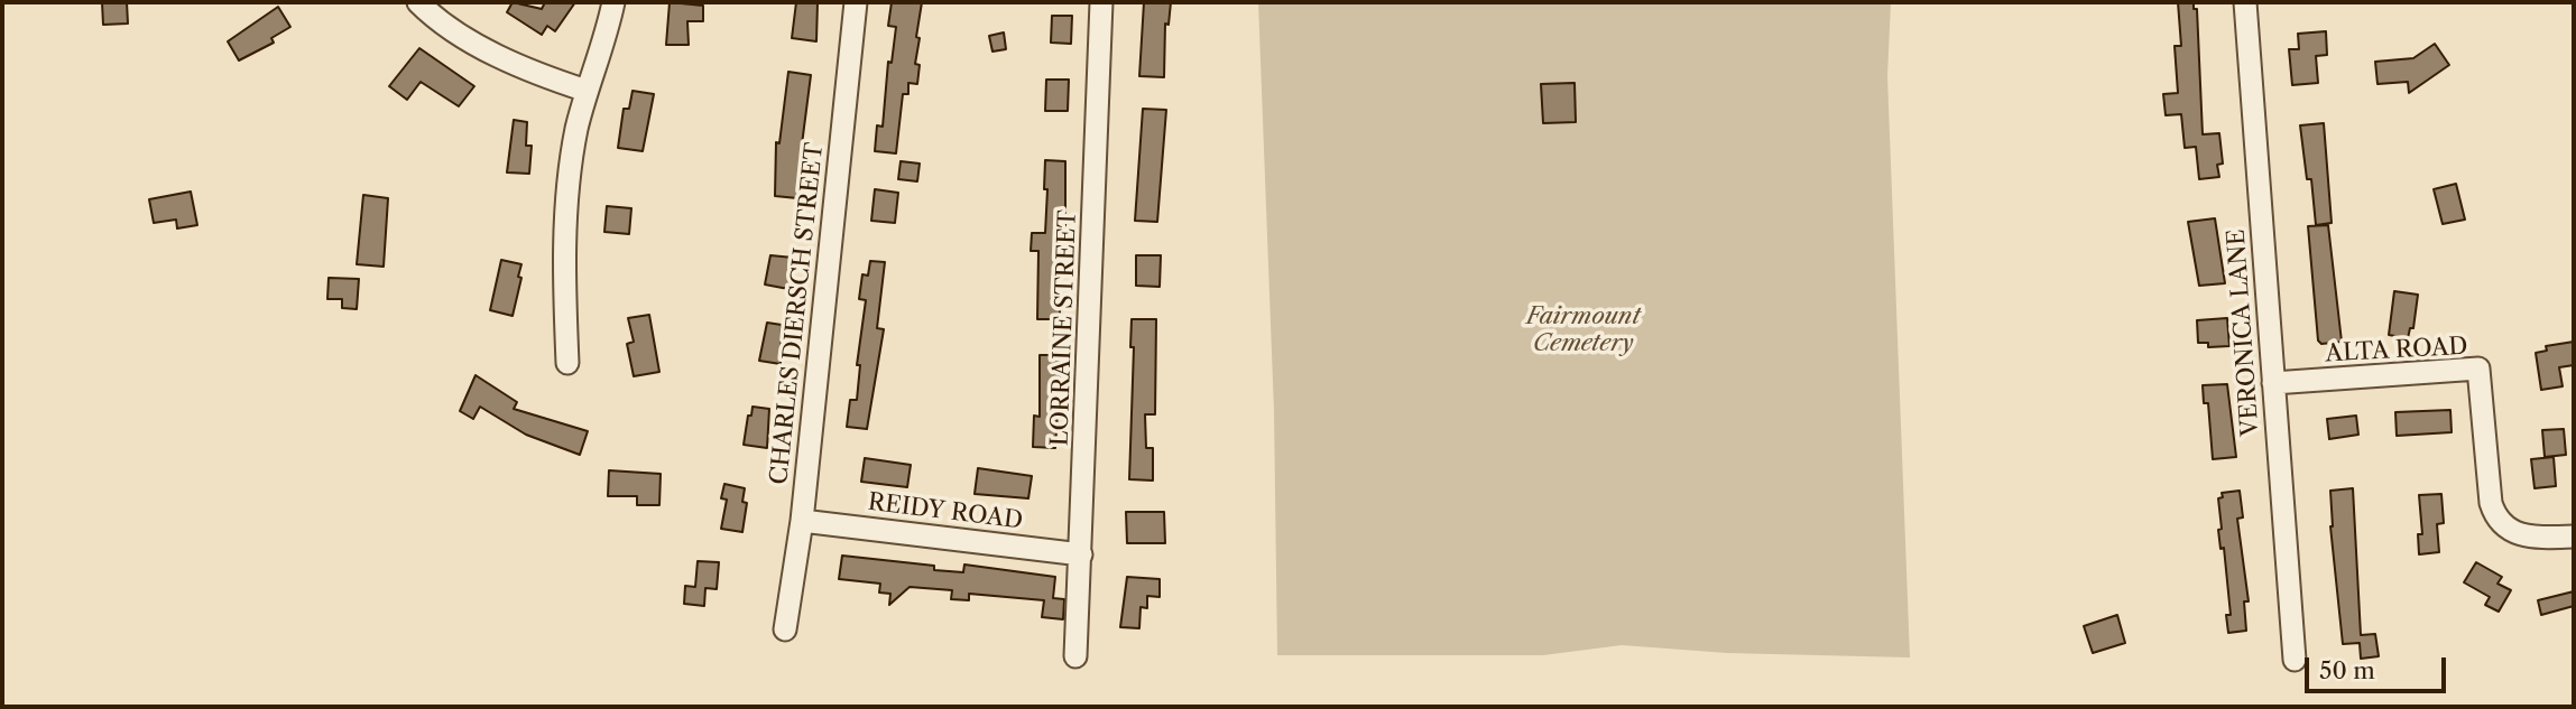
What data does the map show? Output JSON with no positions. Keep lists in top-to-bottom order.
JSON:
{
  "streets": {
    "street": [
      "CHARLES DIERSCH STREET",
      "LORRAINE STREET",
      "VERONICA LANE",
      "ALTA ROAD",
      "REIDY ROAD"
    ]
  },
  "crossings": [
    ["CHARLES DIERSCH STREET", "REIDY ROAD"],
    ["LORRAINE STREET", "REIDY ROAD"],
    ["VERONICA LANE", "ALTA ROAD"]
  ],
  "parks": ["Fairmount Cemetery"],
  "scale_bar": "50 m"
}
